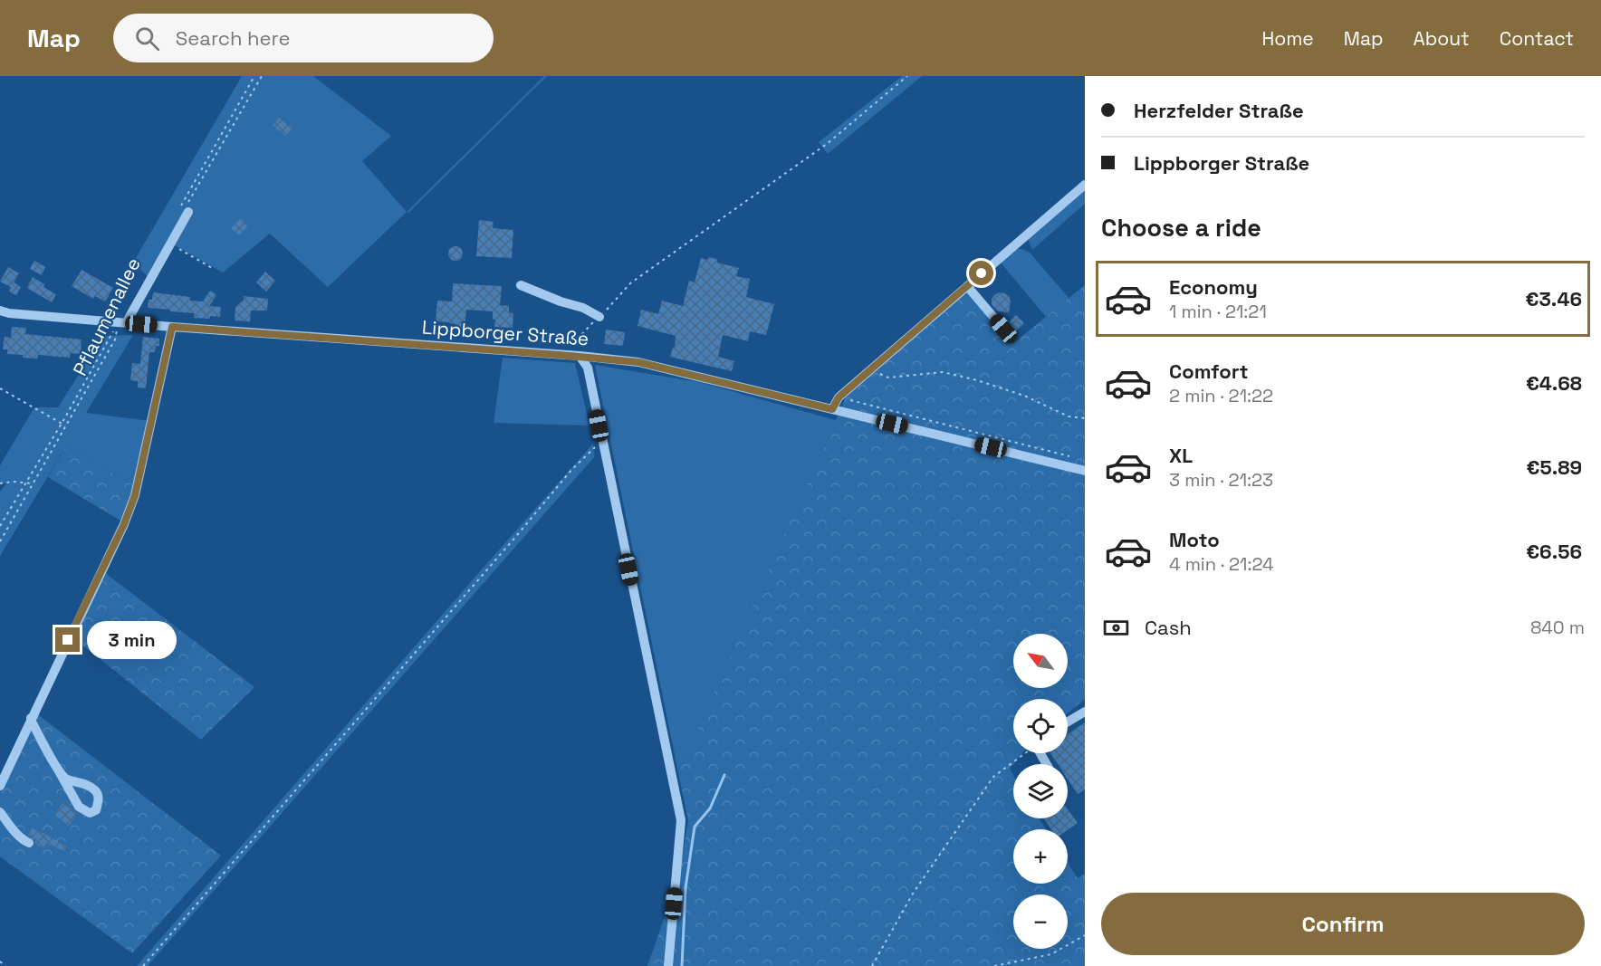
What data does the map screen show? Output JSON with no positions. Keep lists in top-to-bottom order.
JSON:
{
  "streets": {
    "street": ["Lippborger Straße"],
    "path": ["Pflaumenallee"]
  },
  "crossings": [
    ["Pflaumenallee", "Lippborger Straße"]
  ],
  "north": "top left",
  "page": {
    "header": "Map",
    "search": "Search here",
    "nav": [
      "Home",
      "Map",
      "About",
      "Contact"
    ],
    "banner": ["Herzfelder Straße", "Lippborger Straße"],
    "heading": "Choose a ride",
    "list": [
      {
        "name": "Economy",
        "note": "1 min · 21:21",
        "value": "€3.46"
      },
      {
        "name": "Comfort",
        "note": "2 min · 21:22",
        "value": "€4.68"
      },
      {
        "name": "XL",
        "note": "3 min · 21:23",
        "value": "€5.89"
      },
      {
        "name": "Moto",
        "note": "4 min · 21:24",
        "value": "€6.56"
      }
    ],
    "pay": ["Cash", "840 m"],
    "bubble": "3 min",
    "map_buttons": ["+", "−"],
    "buttons": "Confirm"
  }
}
